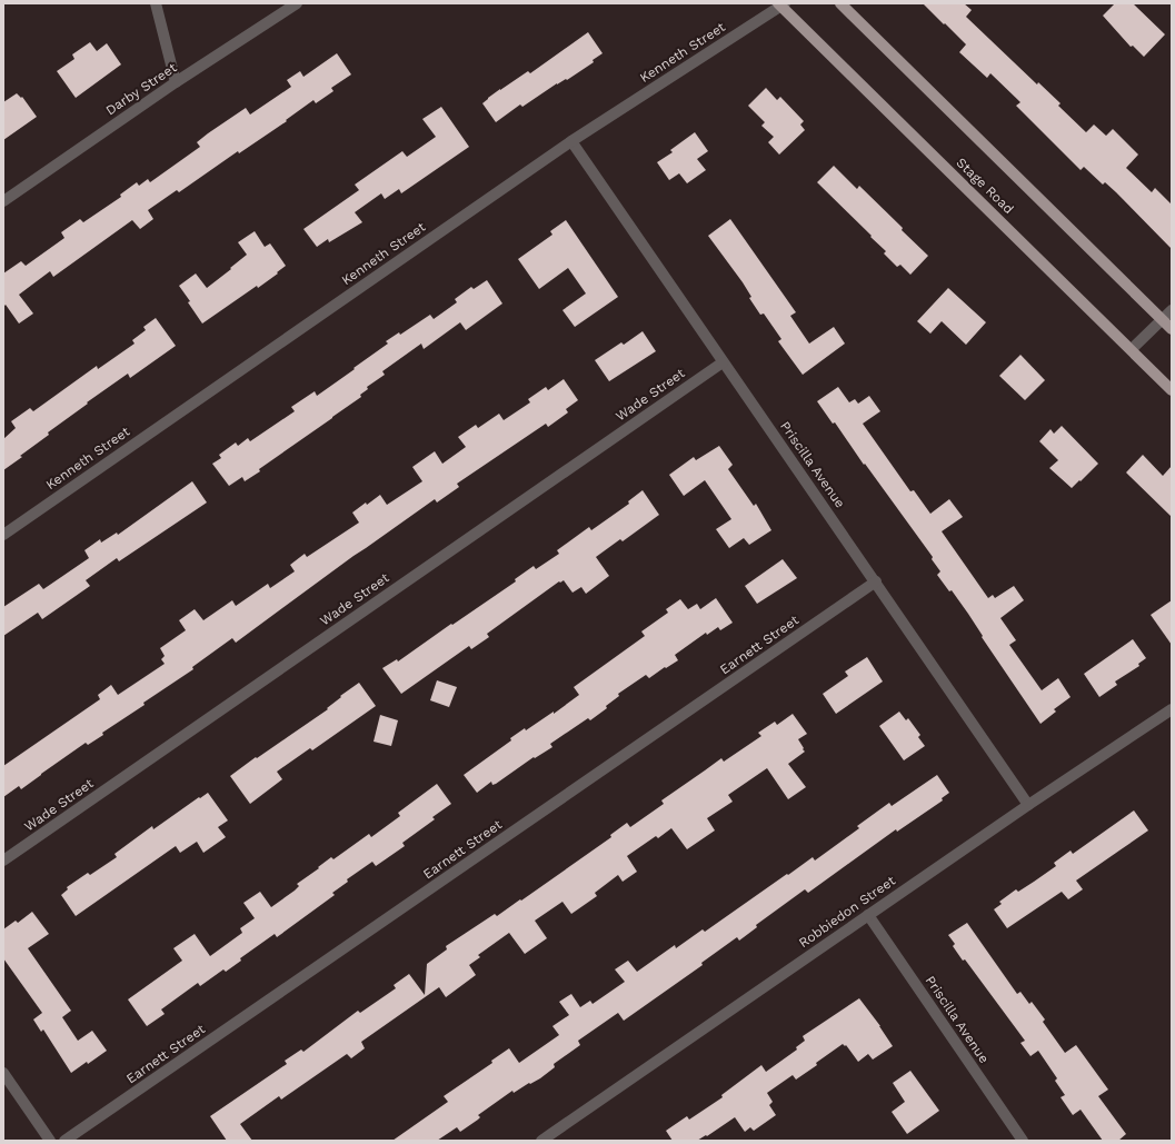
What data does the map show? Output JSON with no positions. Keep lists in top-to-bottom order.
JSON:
{
  "streets": {
    "main road": ["Stage Road"],
    "street": [
      "Kenneth Street",
      "Darby Street",
      "Wade Street",
      "Priscilla Avenue",
      "Earnett Street",
      "Robbiedon Street"
    ]
  },
  "crossings": [
    ["Kenneth Street", "Stage Road"],
    ["Kenneth Street", "Priscilla Avenue"],
    ["Wade Street", "Priscilla Avenue"],
    ["Priscilla Avenue", "Earnett Street"],
    ["Priscilla Avenue", "Robbiedon Street"]
  ]
}
